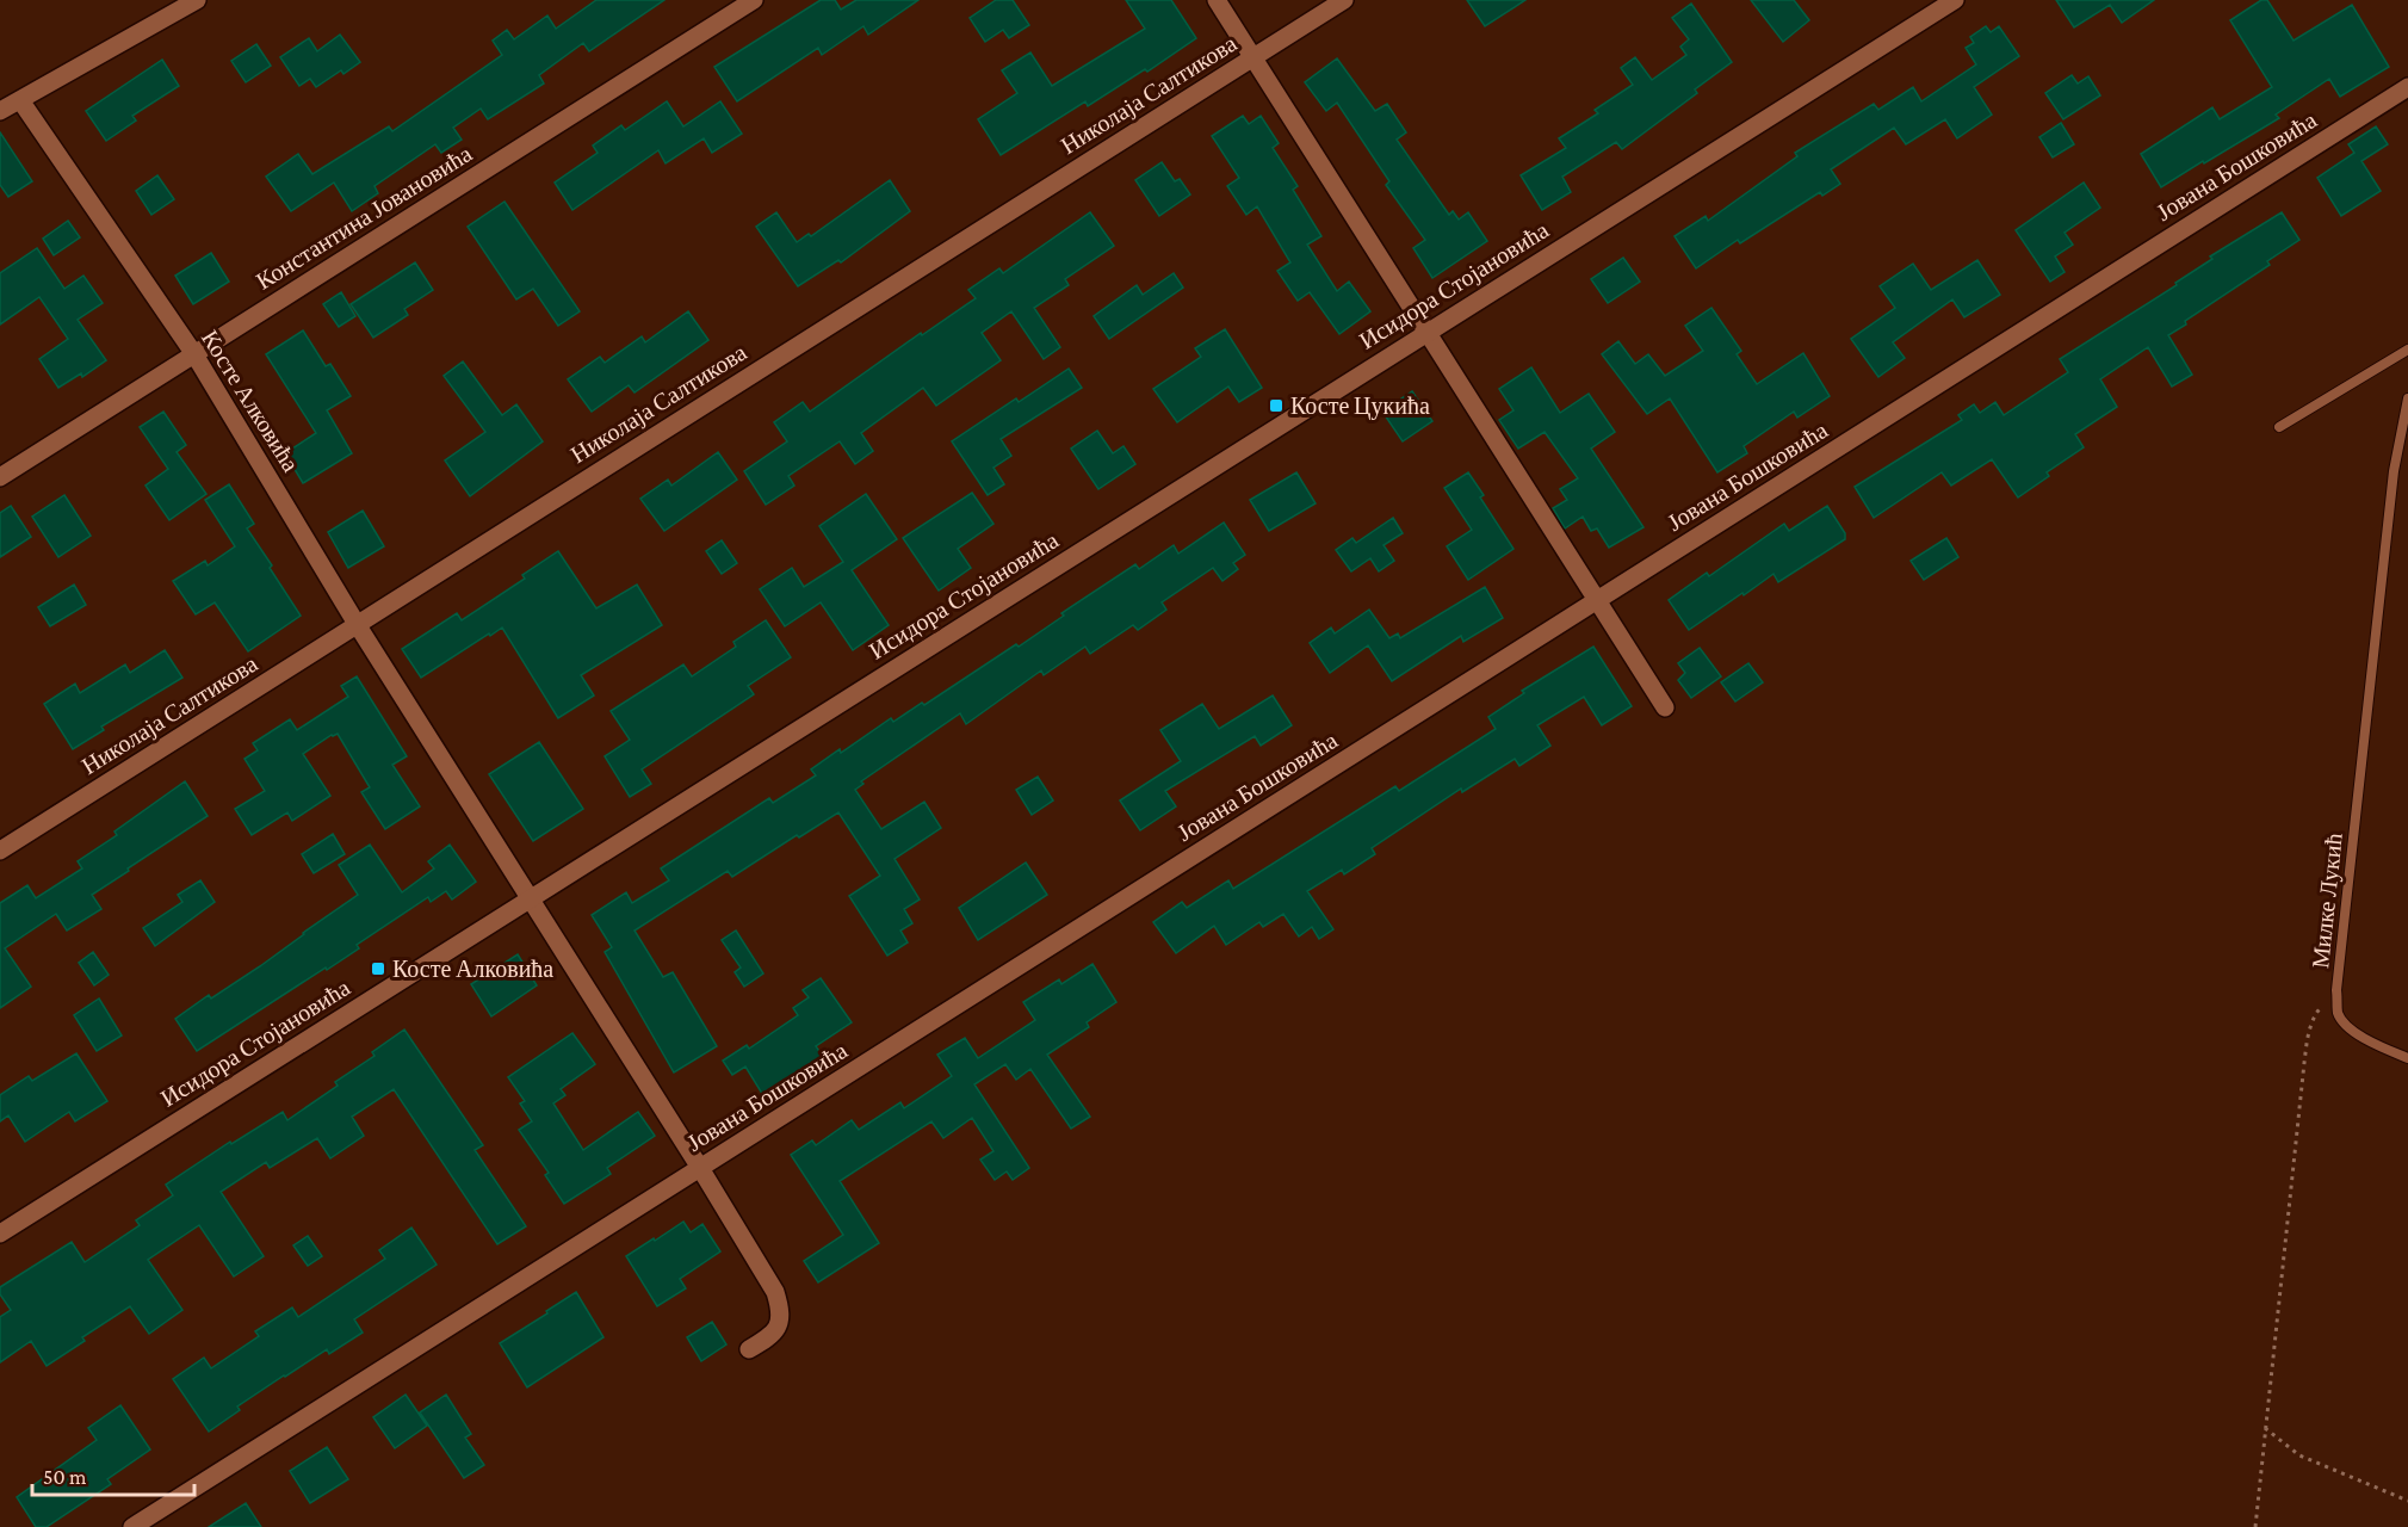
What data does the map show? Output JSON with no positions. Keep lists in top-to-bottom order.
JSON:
{
  "streets": {
    "street": [
      "Николаја Салтикова",
      "Јована Бошковића",
      "Константина Јовановића",
      "Исидора Стојановића",
      "Косте Алковића"
    ],
    "lane": ["Милке Лукић"]
  },
  "crossings": [
    ["Николаја Салтикова", "Косте Алковића"],
    ["Јована Бошковића", "Косте Алковића"],
    ["Константина Јовановића", "Косте Алковића"],
    ["Исидора Стојановића", "Косте Алковића"]
  ],
  "places": {
    "transit": ["Косте Цукића", "Косте Алковића"]
  },
  "scale_bar": "50 m"
}
